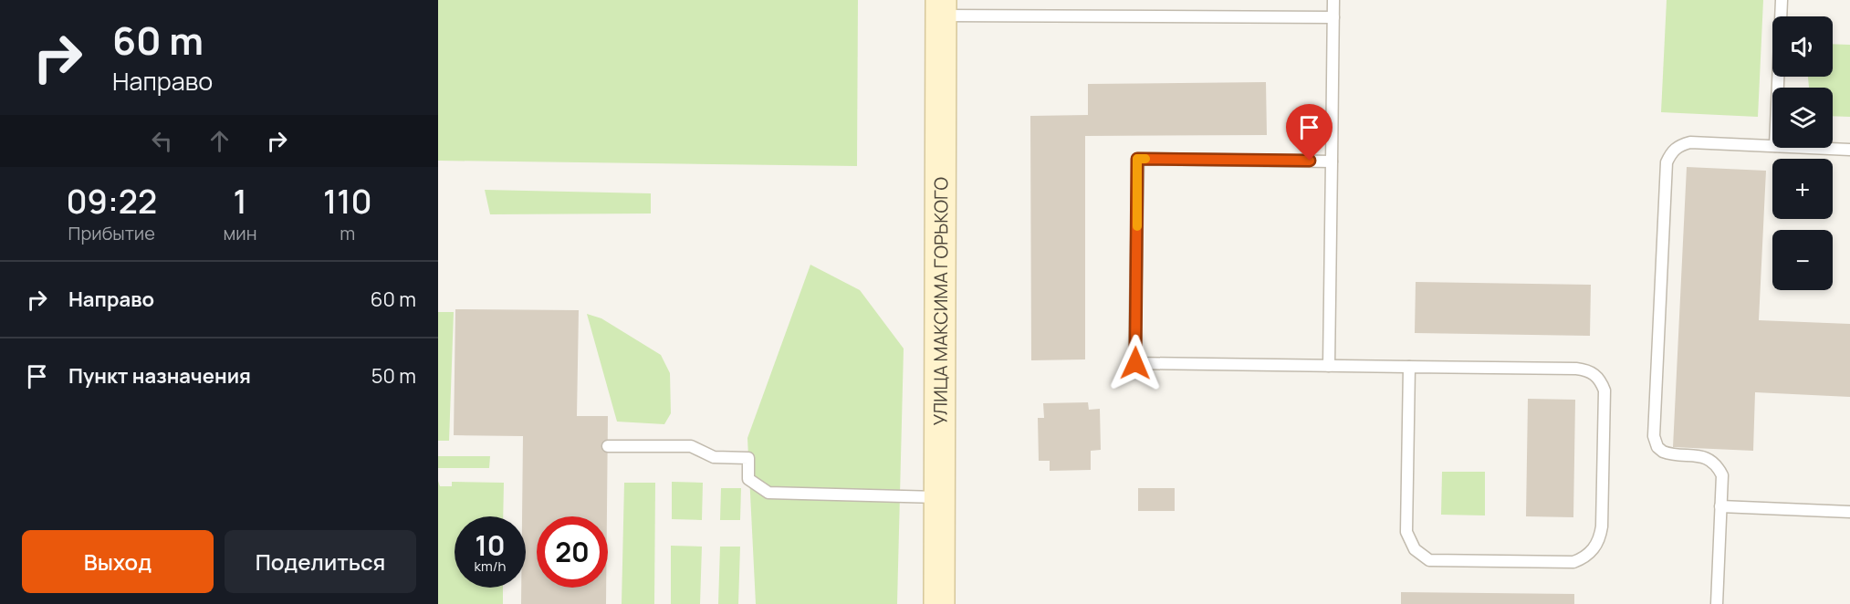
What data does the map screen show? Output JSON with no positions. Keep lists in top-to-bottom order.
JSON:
{
  "streets": {
    "main road": ["УЛИЦА МАКСИМА ГОРЬКОГО"]
  },
  "page": {
    "turn": ["60 m", "Направо"],
    "map_buttons": ["+", "−"],
    "eta": [
      "09:22",
      "Прибытие",
      "1",
      "мин",
      "110",
      "m"
    ],
    "list": [
      {
        "name": "Направо",
        "value": "60 m"
      },
      {
        "name": "Пункт назначения",
        "value": "50 m"
      }
    ],
    "speed": "10 km/h",
    "limit": "20",
    "buttons": ["Выход", "Поделиться"]
  }
}
